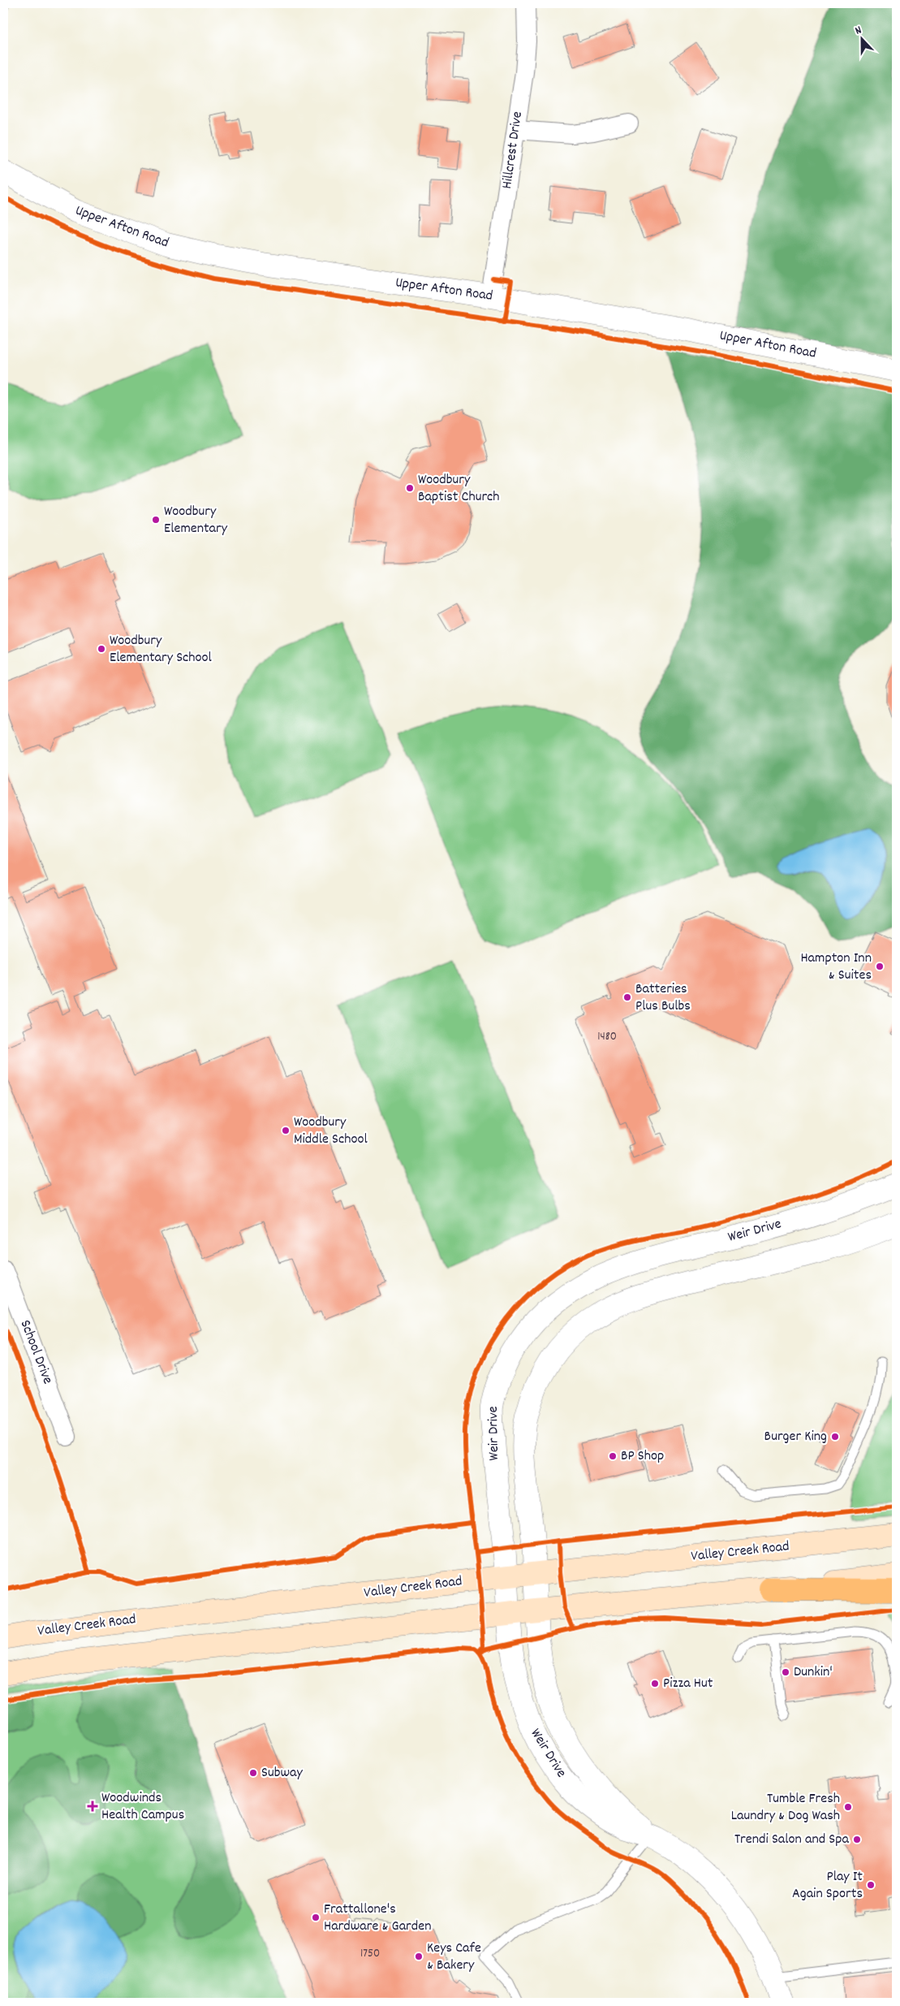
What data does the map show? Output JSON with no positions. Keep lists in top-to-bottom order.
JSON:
{
  "streets": {
    "main road": ["Valley Creek Road"],
    "street": [
      "Hillcrest Drive",
      "Upper Afton Road",
      "Weir Drive",
      "School Drive"
    ]
  },
  "crossings": [
    ["Hillcrest Drive", "Upper Afton Road"],
    ["Weir Drive", "Valley Creek Road"]
  ],
  "places": {
    "other": [
      "Woodbury Baptist Church",
      "Woodbury Elementary",
      "Woodbury Elementary School",
      "Hampton Inn & Suites",
      "Batteries Plus Bulbs",
      "Woodbury Middle School",
      "Burger King",
      "BP Shop",
      "Dunkin'",
      "Pizza Hut",
      "Subway",
      "Tumble Fresh Laundry & Dog Wash",
      "Trendi Salon and Spa",
      "Play It Again Sports",
      "Frattallone's Hardware & Garden",
      "Keys Cafe & Bakery"
    ],
    "health": ["Woodwinds Health Campus"]
  },
  "house_numbers": ["1480", "1750"],
  "north": "top"
}
